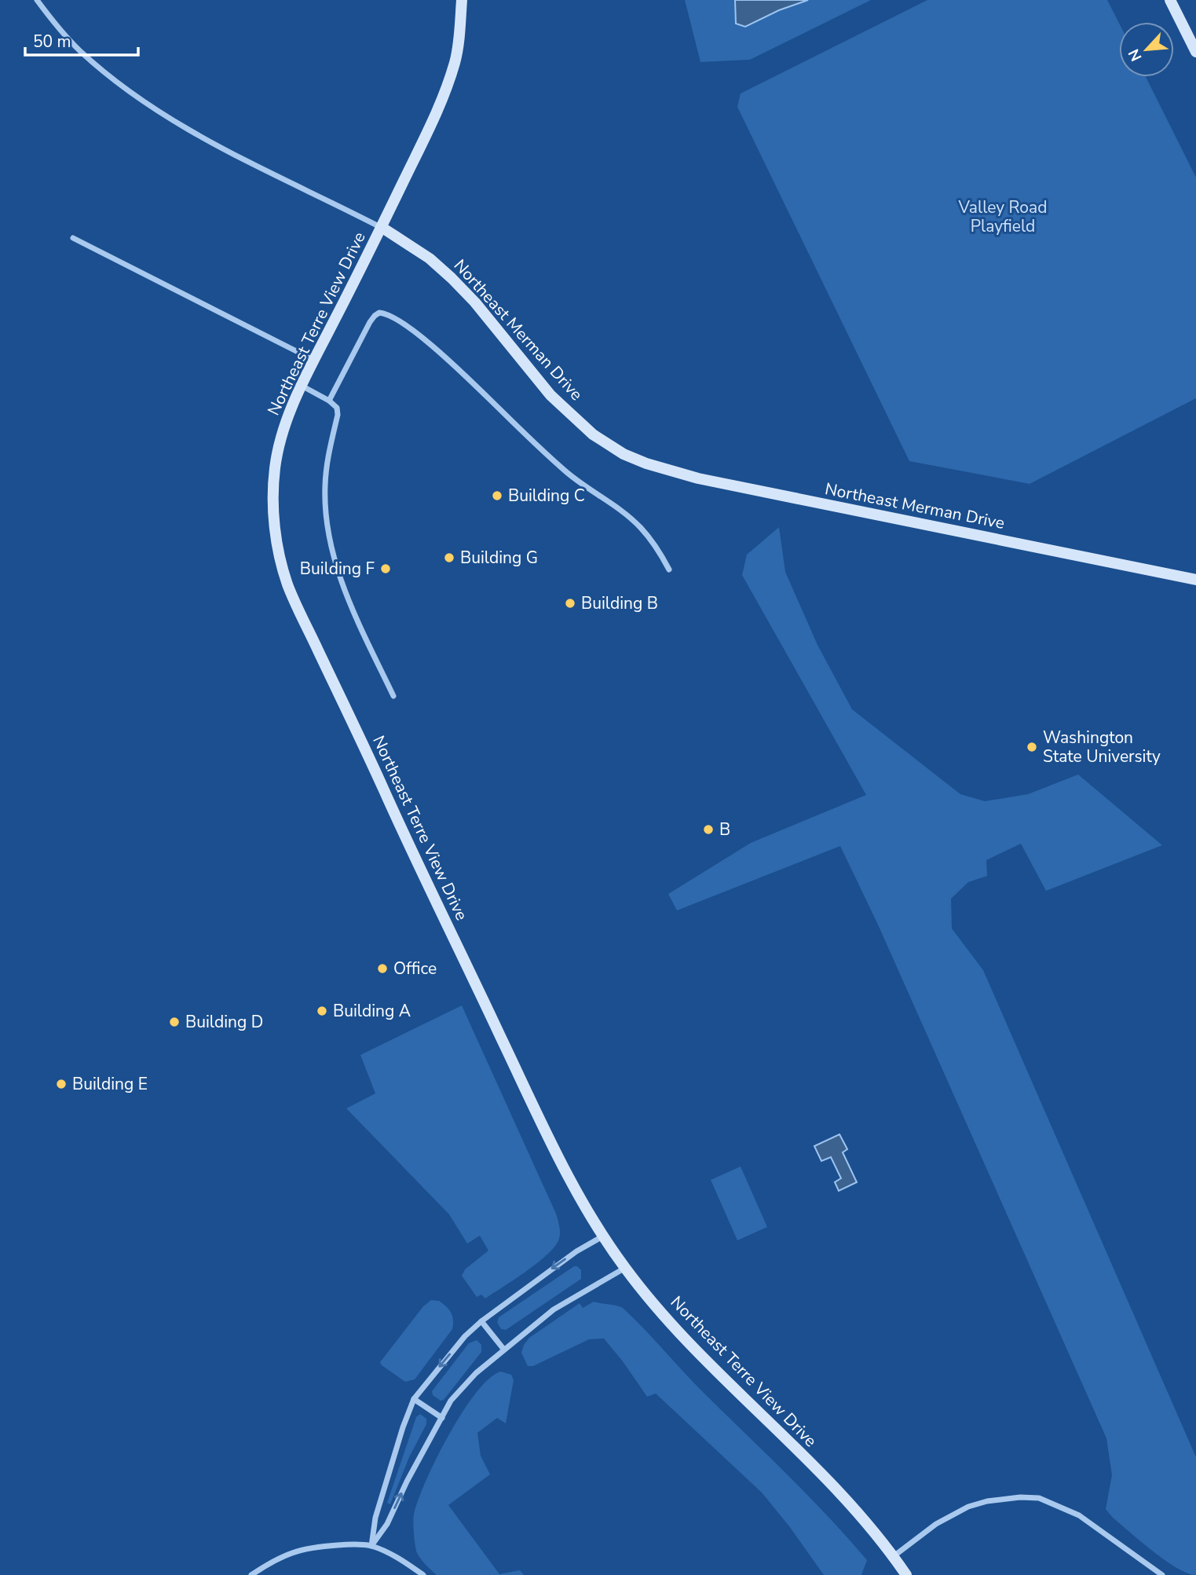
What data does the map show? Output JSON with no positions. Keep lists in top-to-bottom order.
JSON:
{
  "streets": {
    "main road": ["Northeast Terre View Drive", "Northeast Merman Drive"]
  },
  "crossings": [
    ["Northeast Terre View Drive", "Northeast Merman Drive"]
  ],
  "parks": ["Valley Road Playfield"],
  "places": [
    "Building C",
    "Building G",
    "Building F",
    "Building B",
    "Washington State University",
    "B",
    "Office",
    "Building A",
    "Building D",
    "Building E"
  ],
  "scale_bar": "50 m",
  "north": "bottom left"
}
